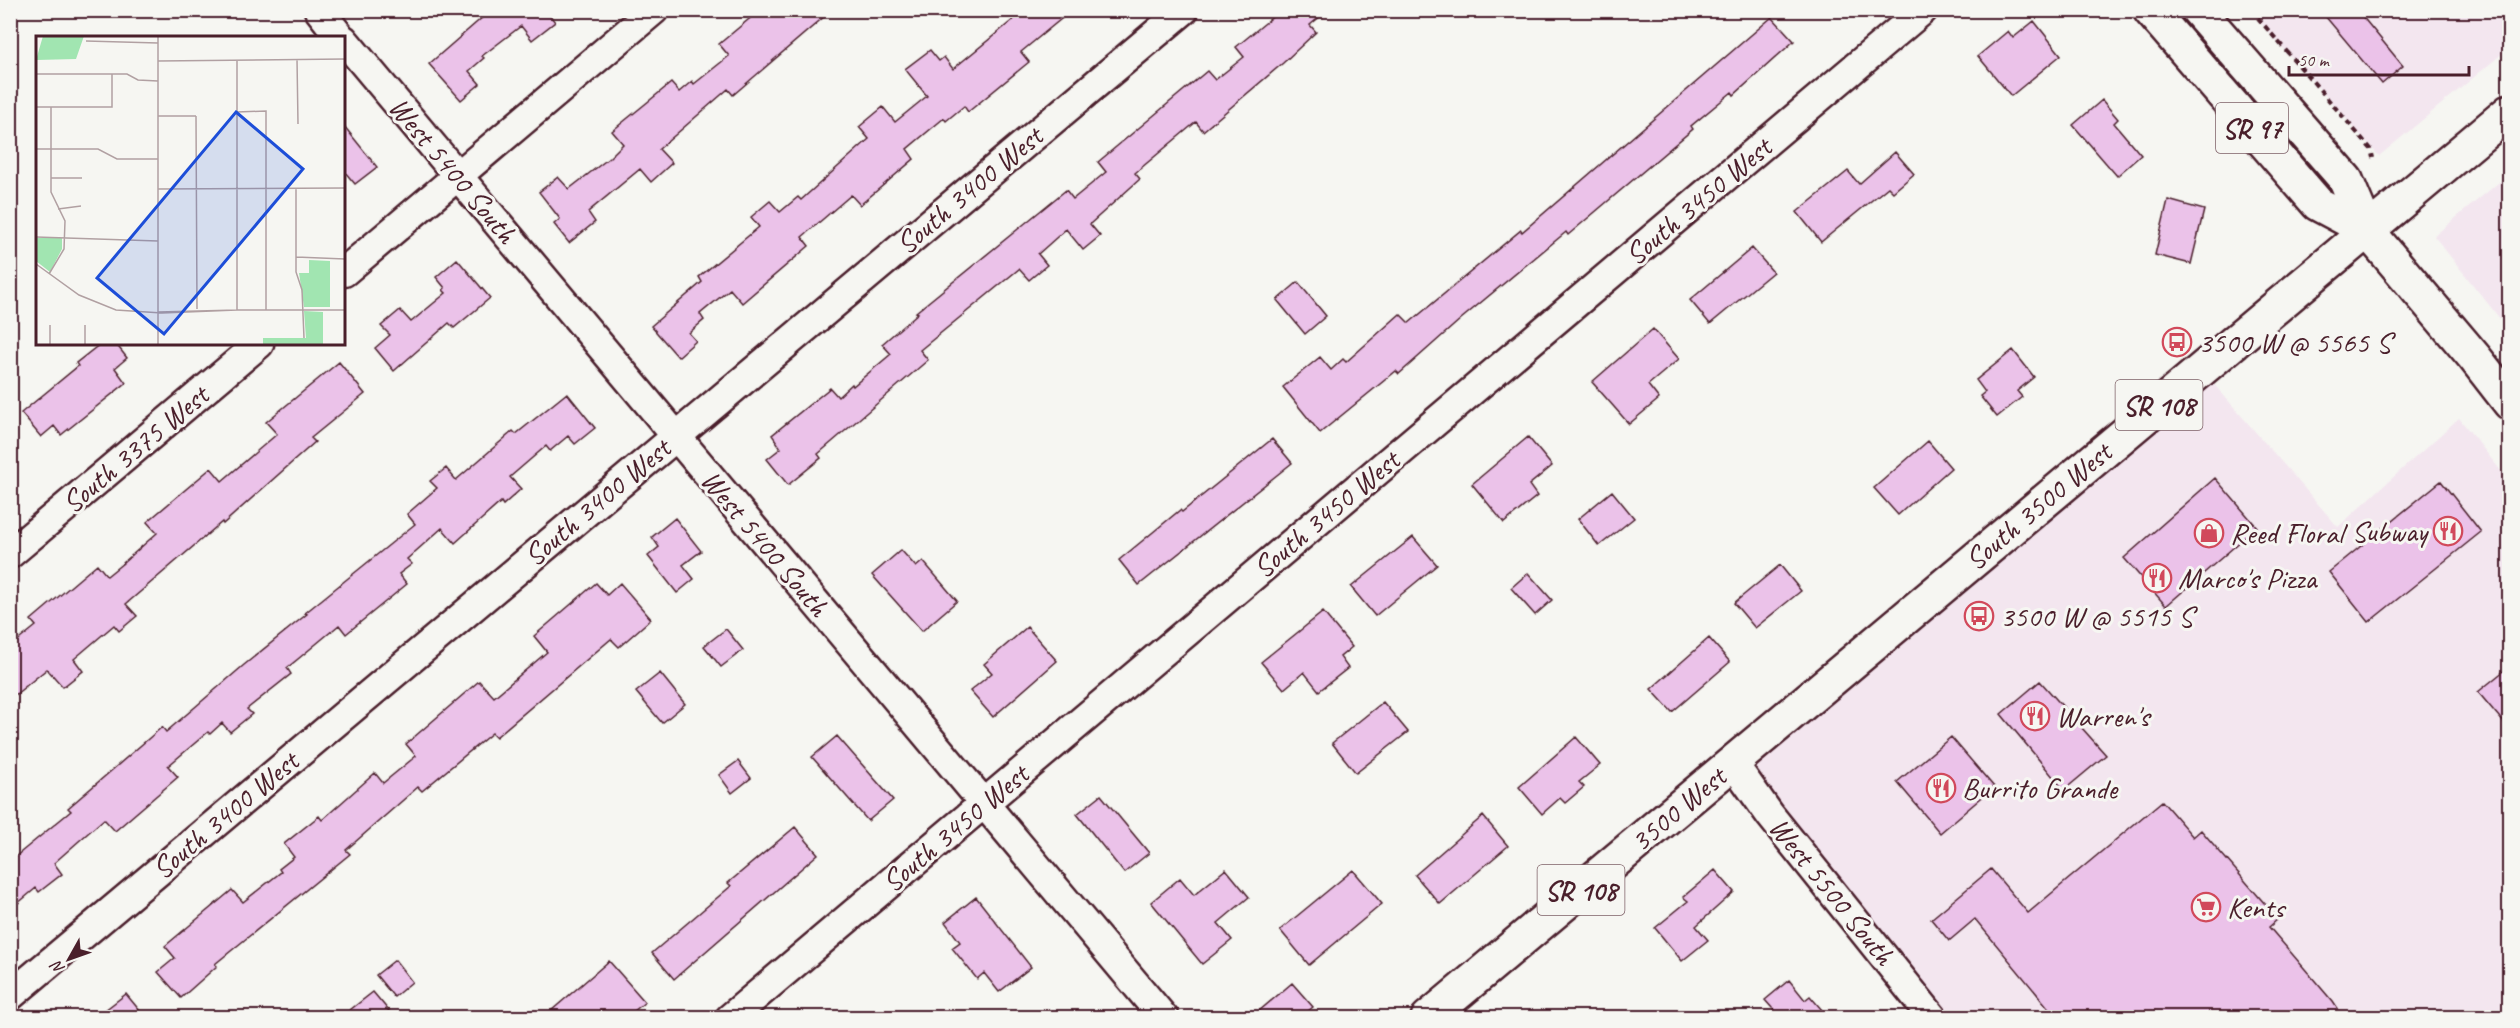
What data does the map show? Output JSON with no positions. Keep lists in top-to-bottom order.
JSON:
{
  "streets": {
    "main road": [
      "SR 97",
      "SR 108",
      "South 3500 West",
      "3500 West"
    ],
    "street": [
      "West 5400 South",
      "South 3400 West",
      "South 3450 West",
      "South 3375 West",
      "West 5500 South"
    ]
  },
  "crossings": [
    ["SR 97", "South 3500 West"],
    ["West 5400 South", "South 3400 West"],
    ["West 5400 South", "South 3450 West"],
    ["South 3500 West", "3500 West"],
    ["South 3500 West", "West 5500 South"],
    ["3500 West", "West 5500 South"]
  ],
  "places": {
    "bus stop": ["3500 W @ 5565 S", "3500 W @ 5515 S"],
    "restaurant": [
      "Subway",
      "Marco's Pizza",
      "Warren's",
      "Burrito Grande"
    ],
    "shop": ["Reed Floral"],
    "supermarket": ["Kents"]
  },
  "scale_bar": "50 m",
  "north": "bottom left"
}
